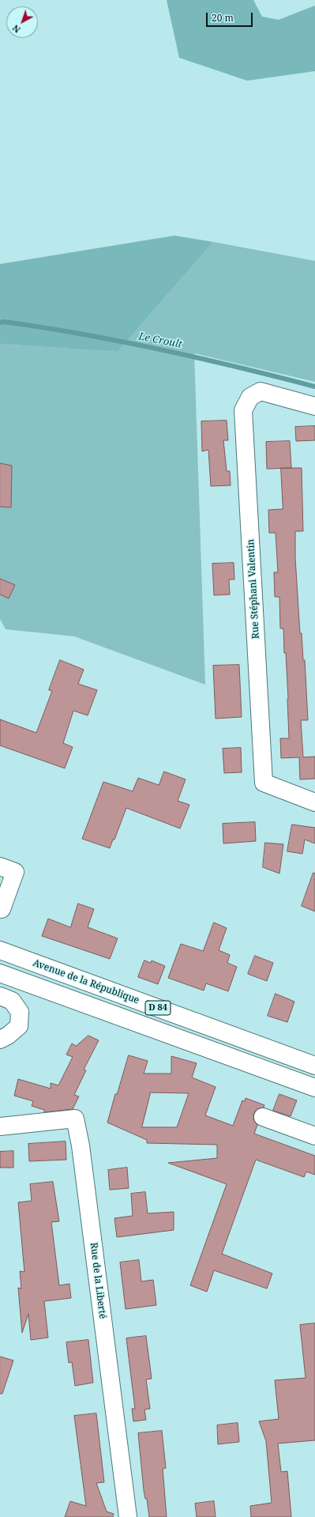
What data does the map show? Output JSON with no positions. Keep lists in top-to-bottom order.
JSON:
{
  "streets": {
    "street": [
      "Rue Stéphani Valentin",
      "Avenue de la République",
      "D 84",
      "Rue de la Liberté"
    ]
  },
  "water": ["Le Croult"],
  "scale_bar": "20 m",
  "north": "bottom left"
}
